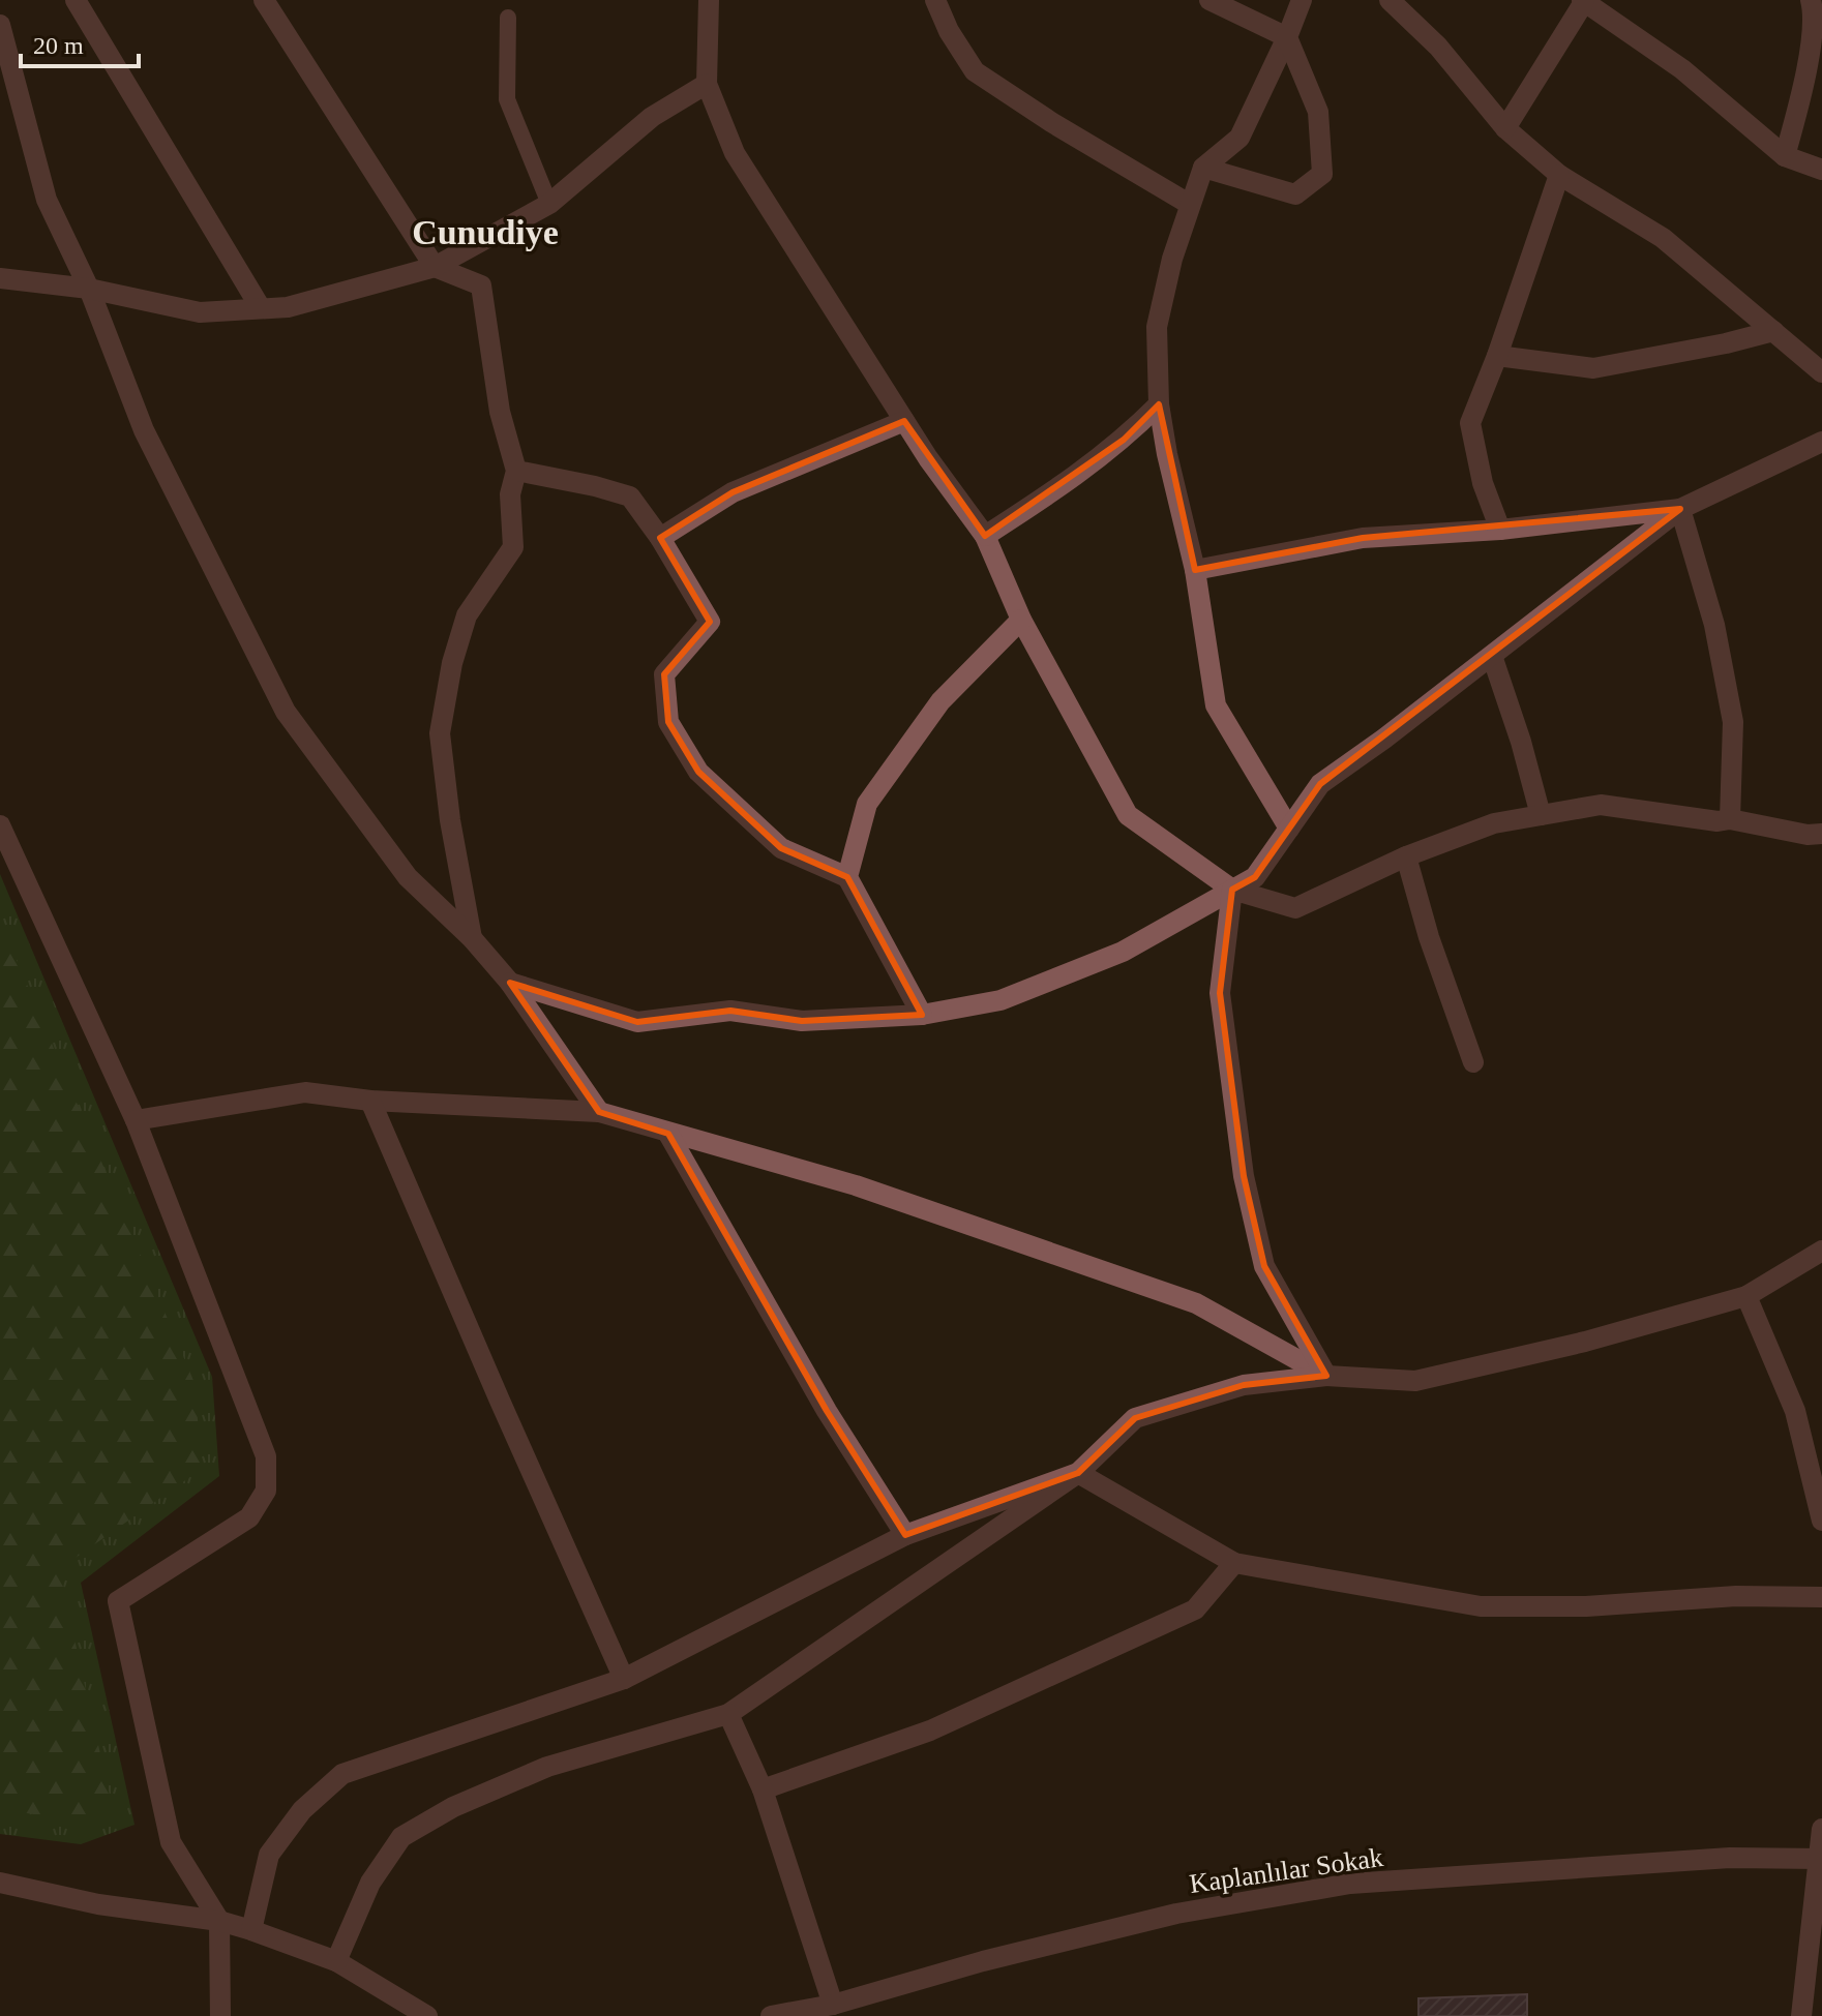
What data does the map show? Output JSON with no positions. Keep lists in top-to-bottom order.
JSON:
{
  "streets": {
    "street": ["Kaplanlılar Sokak"]
  },
  "districts": ["Cunudiye"],
  "scale_bar": "20 m"
}
